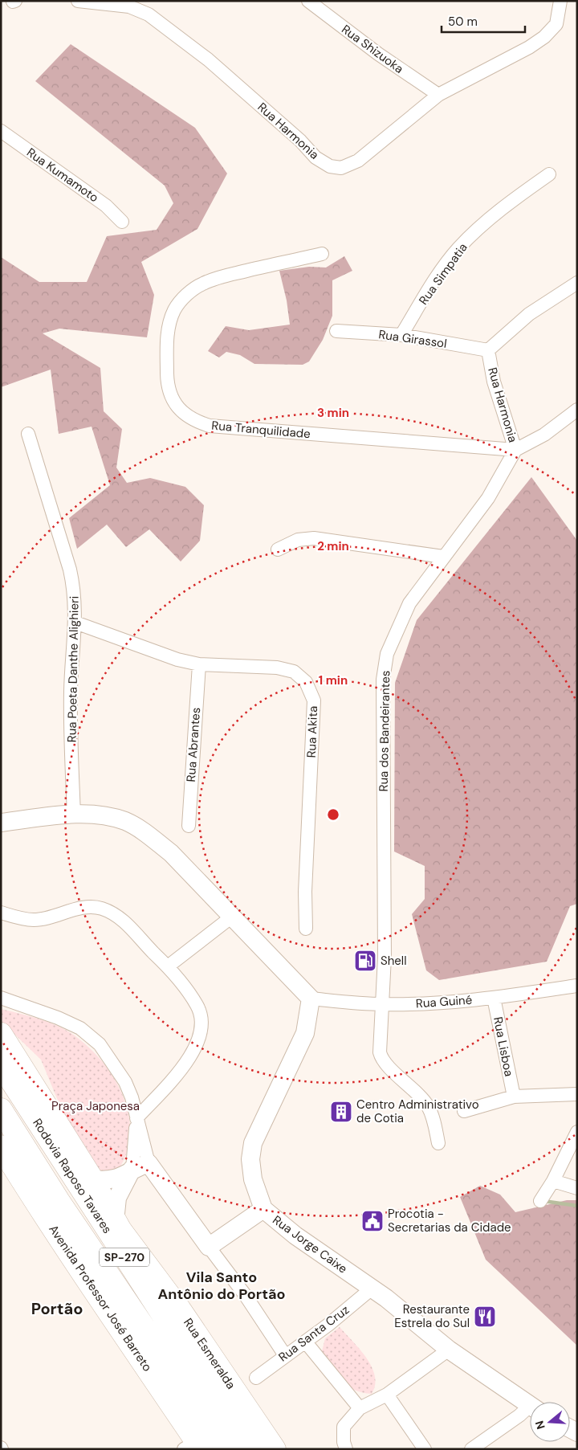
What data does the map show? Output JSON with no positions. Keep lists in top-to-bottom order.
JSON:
{
  "streets": {
    "highway": [
      "Rodovia Raposo Tavares",
      "SP-270",
      "Avenida Professor José Barreto",
      "Rua Esmeralda"
    ],
    "main road": ["Rua Jorge Caixe"],
    "street": [
      "Rua Shizuoka",
      "Rua Harmonia",
      "Rua Kumamoto",
      "Rua Simpatia",
      "Rua Girassol",
      "Rua Tranquilidade",
      "Rua Poeta Danthe Alighieri",
      "Rua dos Bandeirantes",
      "Rua Akita",
      "Rua Abrantes",
      "Rua Guiné",
      "Rua Lisboa",
      "Rua Santa Cruz"
    ]
  },
  "crossings": [
    ["Rua Shizuoka", "Rua Harmonia"],
    ["Rua Harmonia", "Rua Girassol"],
    ["Rua Harmonia", "Rua Tranquilidade"],
    ["Rua Harmonia", "Rua dos Bandeirantes"],
    ["Rua Simpatia", "Rua Girassol"],
    ["Rua Tranquilidade", "Rua dos Bandeirantes"],
    ["Rua Poeta Danthe Alighieri", "Rua Akita"],
    ["Rua dos Bandeirantes", "Rua Guiné"],
    ["Rua Akita", "Rua Abrantes"],
    ["Rua Guiné", "Rua Lisboa"],
    ["Rua Guiné", "Rua Jorge Caixe"],
    ["Rua Jorge Caixe", "Rua Santa Cruz"]
  ],
  "districts": ["Vila Santo Antônio do Portão", "Portão"],
  "parks": ["Praça Japonesa"],
  "places": {
    "fuel station": ["Shell"],
    "building": ["Centro Administrativo de Cotia"],
    "public building": ["Procotia - Secretarias da Cidade"],
    "restaurant": ["Restaurante Estrela do Sul"]
  },
  "scale_bar": "50 m",
  "north": "left",
  "rings": ["3 min", "2 min", "1 min"]
}
